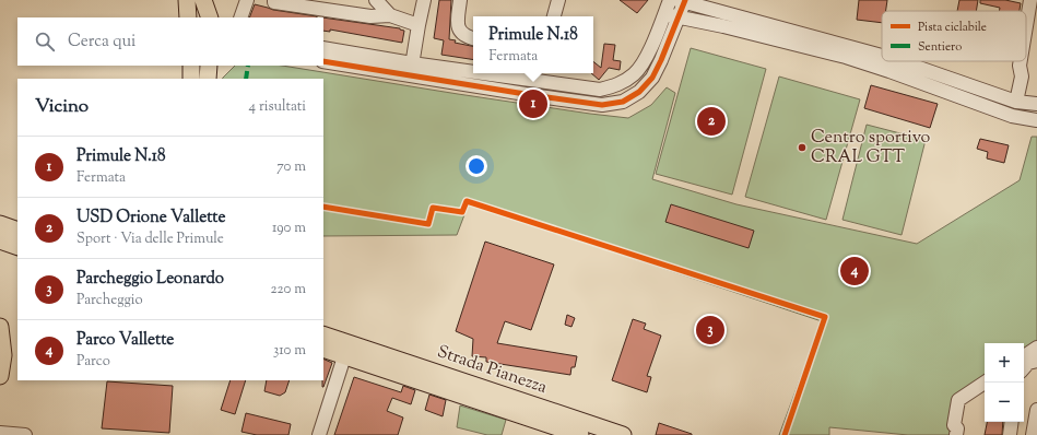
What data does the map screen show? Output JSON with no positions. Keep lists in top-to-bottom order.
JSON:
{
  "streets": {
    "main road": ["Strada Pianezza"]
  },
  "places": ["Centro sportivo CRAL GTT"],
  "legend": ["Pista ciclabile", "Sentiero"],
  "page": {
    "popup": ["Primule N.18", "Fermata"],
    "search": "Cerca qui",
    "heading": ["Vicino", "4 risultati"],
    "pins": [
      "1",
      "2",
      "4",
      "3"
    ],
    "list": [
      {
        "mark": "1",
        "name": "Primule N.18",
        "note": "Fermata",
        "value": "70 m"
      },
      {
        "mark": "2",
        "name": "USD Orione Vallette",
        "note": "Sport · Via delle Primule",
        "value": "190 m"
      },
      {
        "mark": "3",
        "name": "Parcheggio Leonardo",
        "note": "Parcheggio",
        "value": "220 m"
      },
      {
        "mark": "4",
        "name": "Parco Vallette",
        "note": "Parco",
        "value": "310 m"
      }
    ],
    "map_buttons": ["+", "−"]
  }
}
